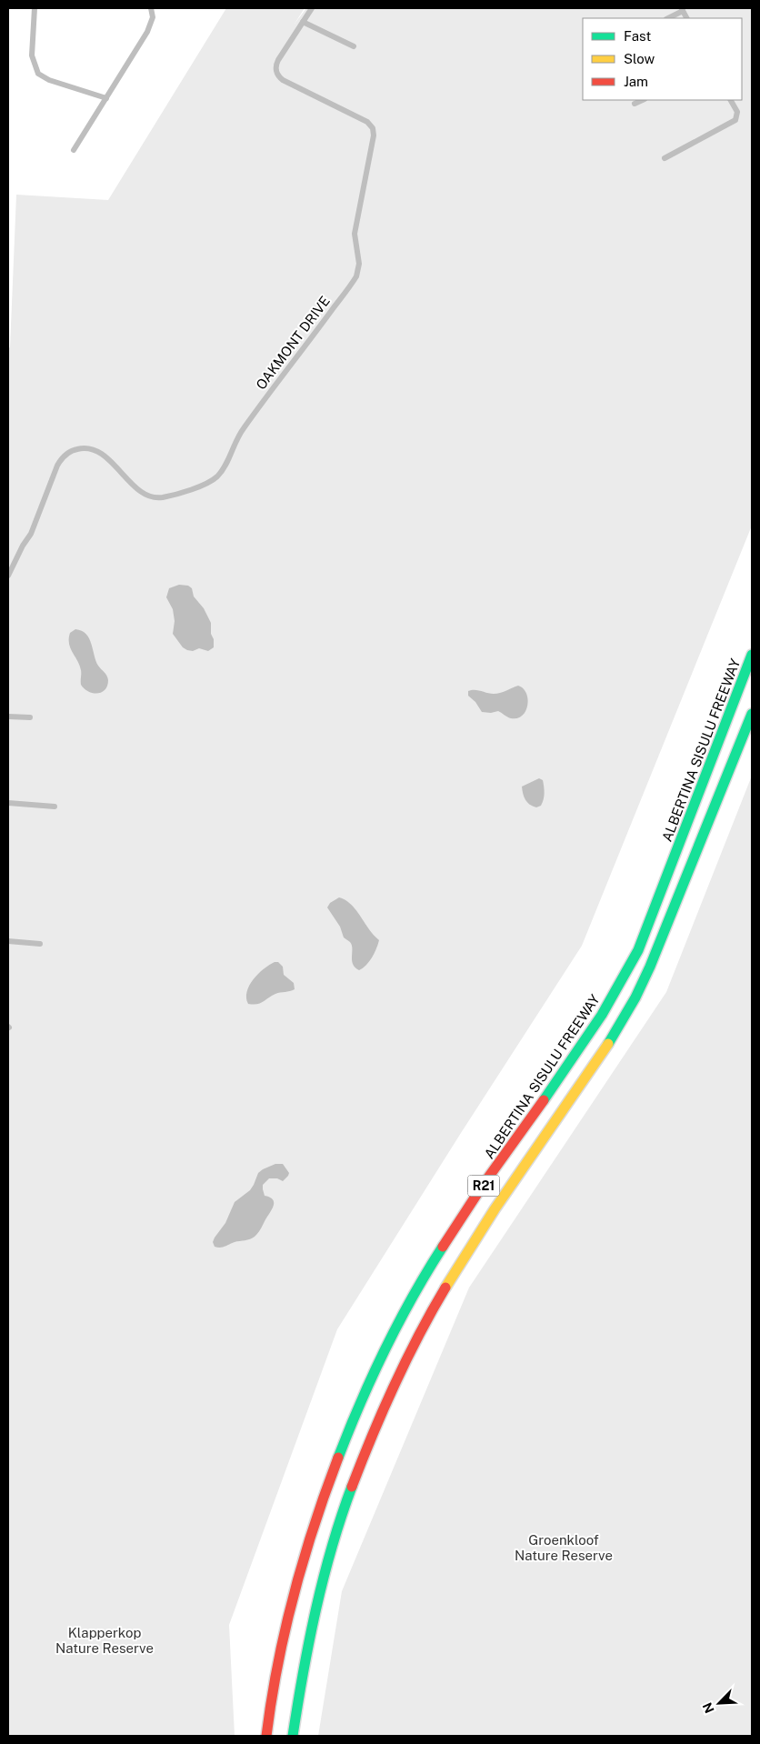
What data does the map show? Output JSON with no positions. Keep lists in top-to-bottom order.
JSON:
{
  "streets": {
    "highway": ["ALBERTINA SISULU FREEWAY", "R21"],
    "street": ["OAKMONT DRIVE"]
  },
  "parks": ["Groenkloof Nature Reserve", "Klapperkop Nature Reserve"],
  "legend": ["Fast", "Slow", "Jam"],
  "north": "bottom left"
}
